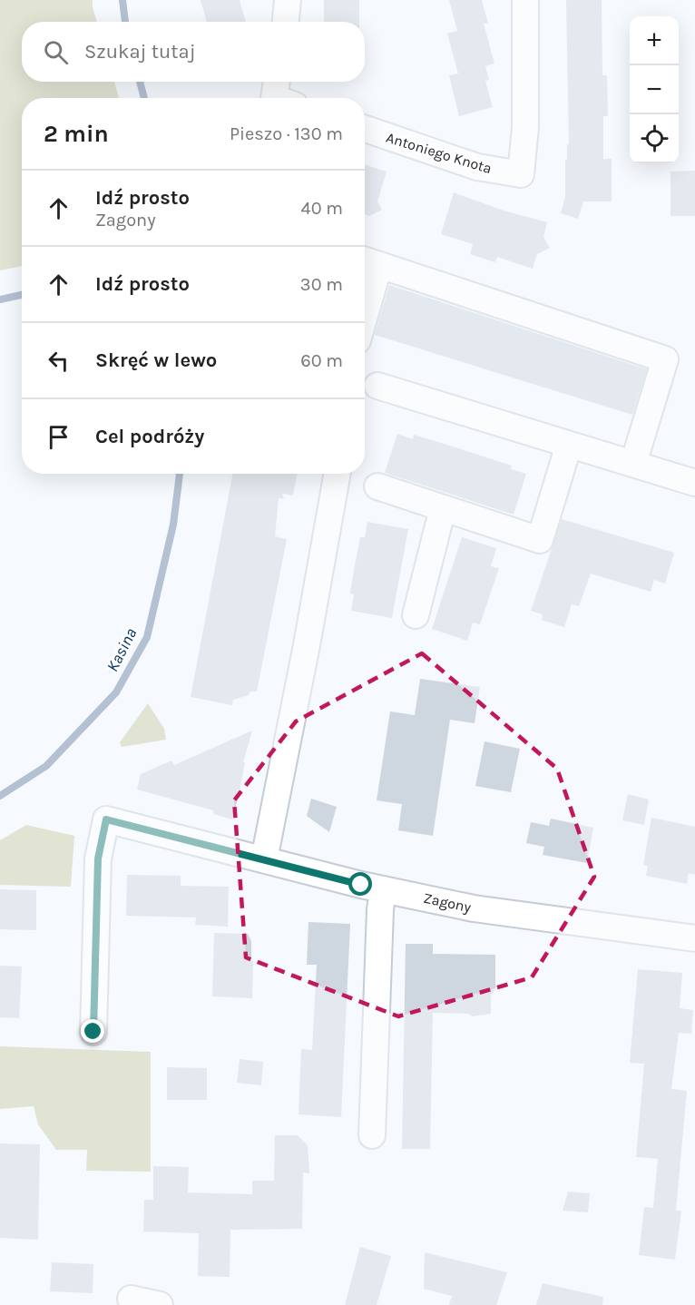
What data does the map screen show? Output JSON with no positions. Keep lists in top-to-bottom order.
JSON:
{
  "streets": {
    "street": ["Antoniego Knota", "Zagony"]
  },
  "water": ["Kasina"],
  "page": {
    "map_buttons": ["+", "−"],
    "search": "Szukaj tutaj",
    "heading": ["2 min", "Pieszo · 130 m"],
    "list": [
      ["Idź prosto", "Zagony", "40 m"],
      ["Idź prosto", "30 m"],
      ["Skręć w lewo", "60 m"],
      "Cel podróży"
    ]
  }
}
